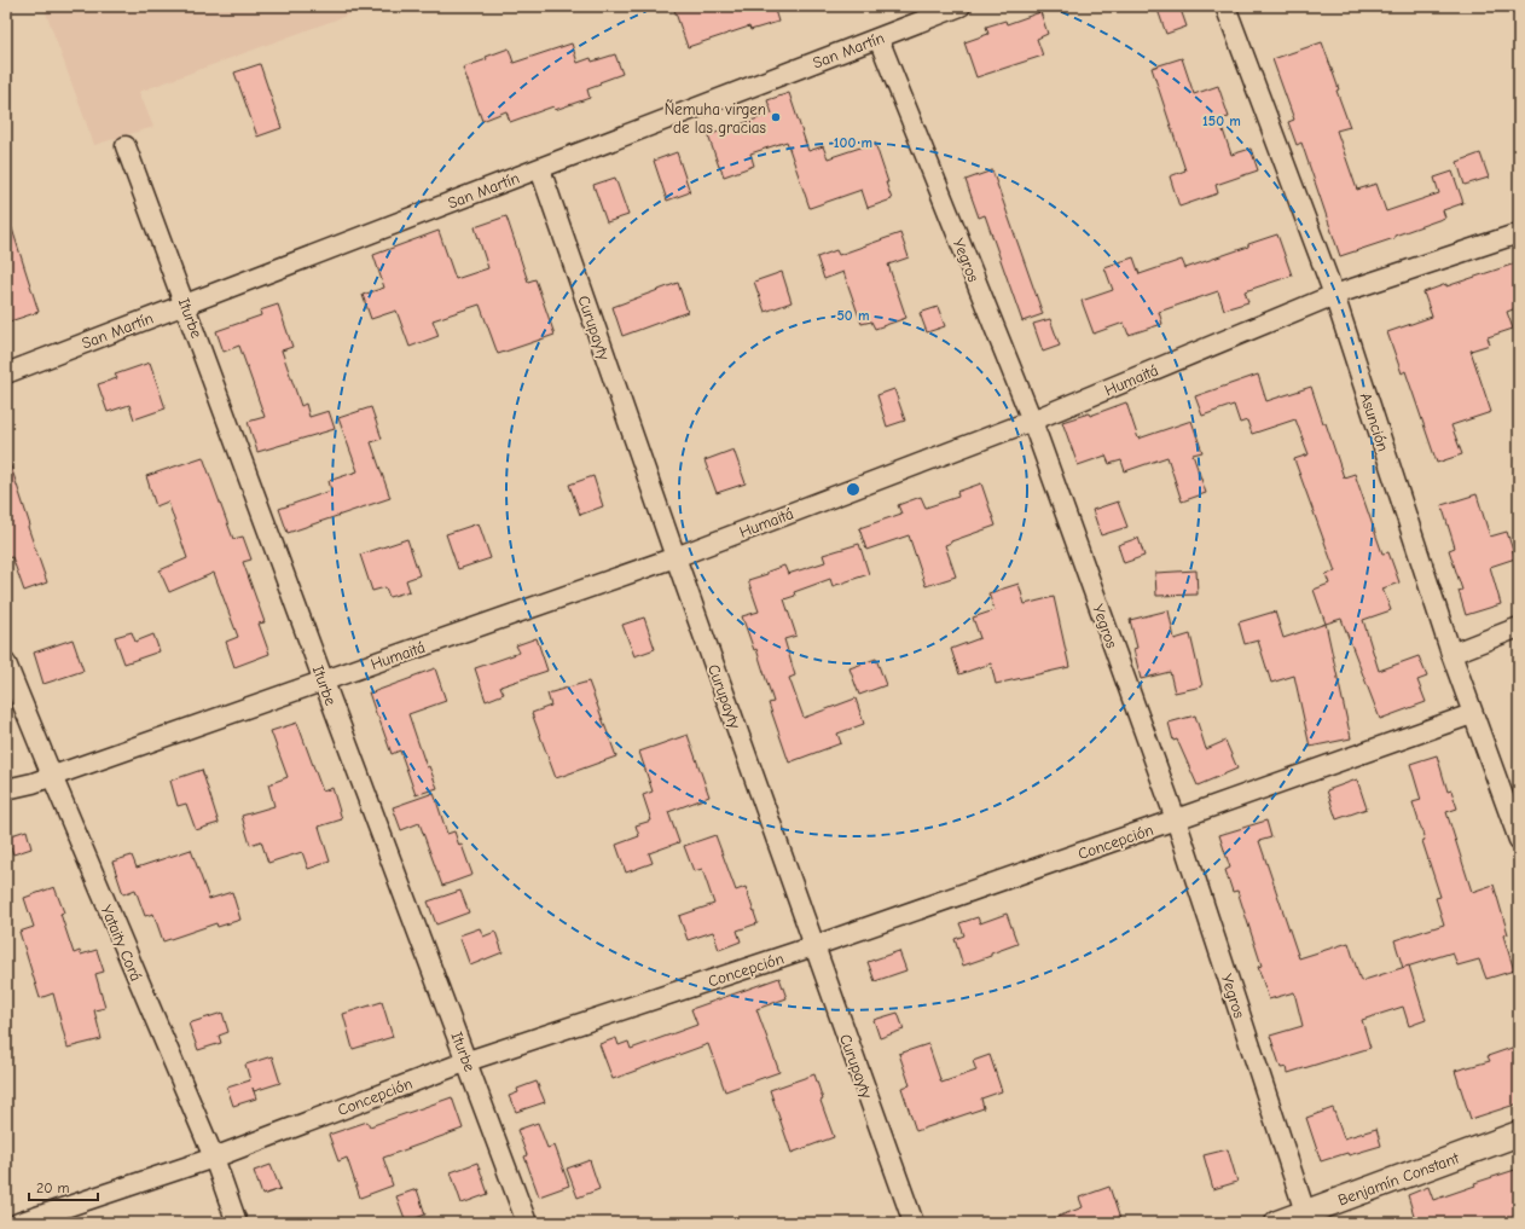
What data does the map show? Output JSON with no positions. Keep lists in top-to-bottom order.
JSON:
{
  "streets": {
    "street": [
      "San Martín",
      "Yegros",
      "Iturbe",
      "Curupayty",
      "Humaitá",
      "Asunción",
      "Concepción",
      "Yataity Corá",
      "Benjamín Constant"
    ]
  },
  "crossings": [
    ["San Martín", "Yegros"],
    ["San Martín", "Iturbe"],
    ["San Martín", "Curupayty"],
    ["Yegros", "Humaitá"],
    ["Yegros", "Concepción"],
    ["Yegros", "Benjamín Constant"],
    ["Iturbe", "Humaitá"],
    ["Iturbe", "Concepción"],
    ["Curupayty", "Humaitá"],
    ["Curupayty", "Concepción"],
    ["Humaitá", "Asunción"],
    ["Humaitá", "Yataity Corá"],
    ["Asunción", "Concepción"],
    ["Concepción", "Yataity Corá"]
  ],
  "places": ["Ñemuha virgen de las gracias"],
  "scale_bar": "20 m",
  "rings": ["150 m", "100 m", "50 m"]
}
